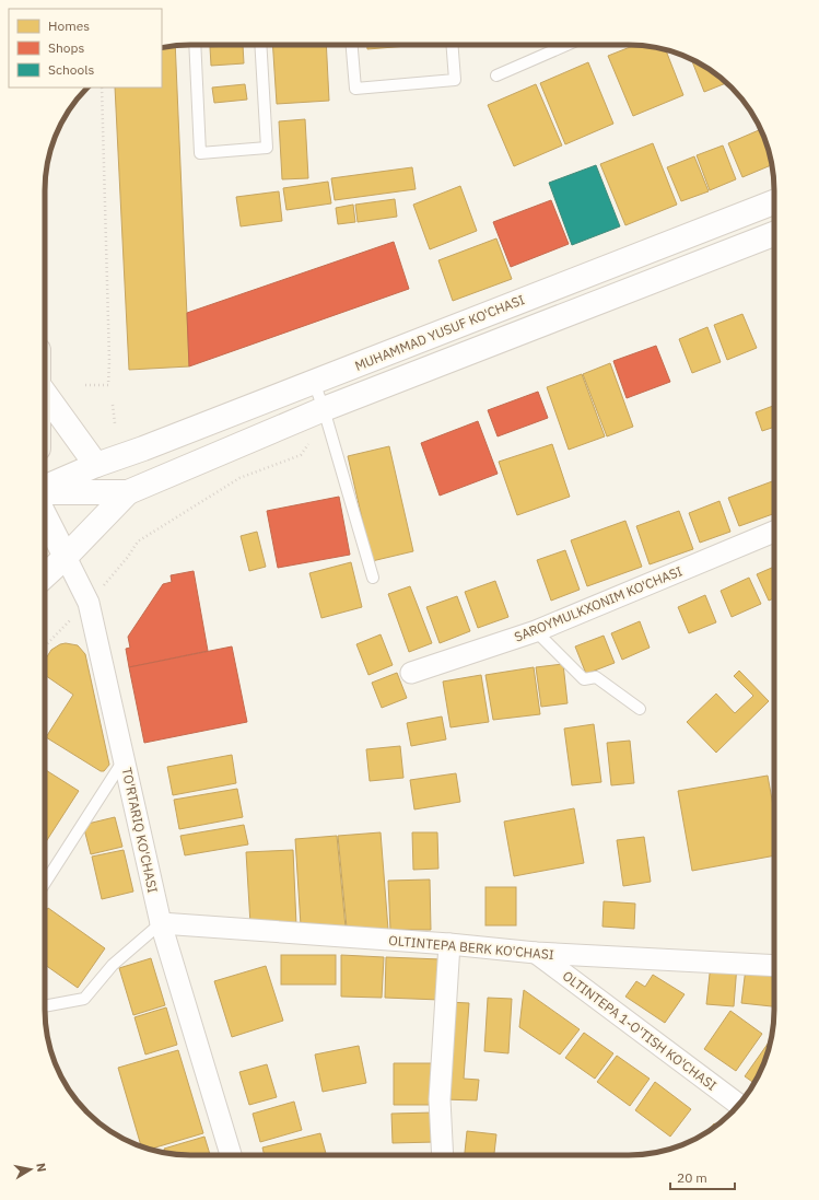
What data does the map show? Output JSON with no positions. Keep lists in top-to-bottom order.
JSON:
{
  "streets": {
    "street": [
      "MUHAMMAD YUSUF KO'CHASI",
      "SAROYMULKXONIM KO'CHASI",
      "TO'RTARIQ KO'CHASI",
      "OLTINTEPA BERK KO'CHASI",
      "OLTINTEPA 1-O'TISH KO'CHASI"
    ]
  },
  "crossings": [
    ["MUHAMMAD YUSUF KO'CHASI", "TO'RTARIQ KO'CHASI"],
    ["TO'RTARIQ KO'CHASI", "OLTINTEPA BERK KO'CHASI"],
    ["OLTINTEPA BERK KO'CHASI", "OLTINTEPA 1-O'TISH KO'CHASI"]
  ],
  "legend": ["Homes", "Shops", "Schools"],
  "scale_bar": "20 m",
  "north": "right"
}
